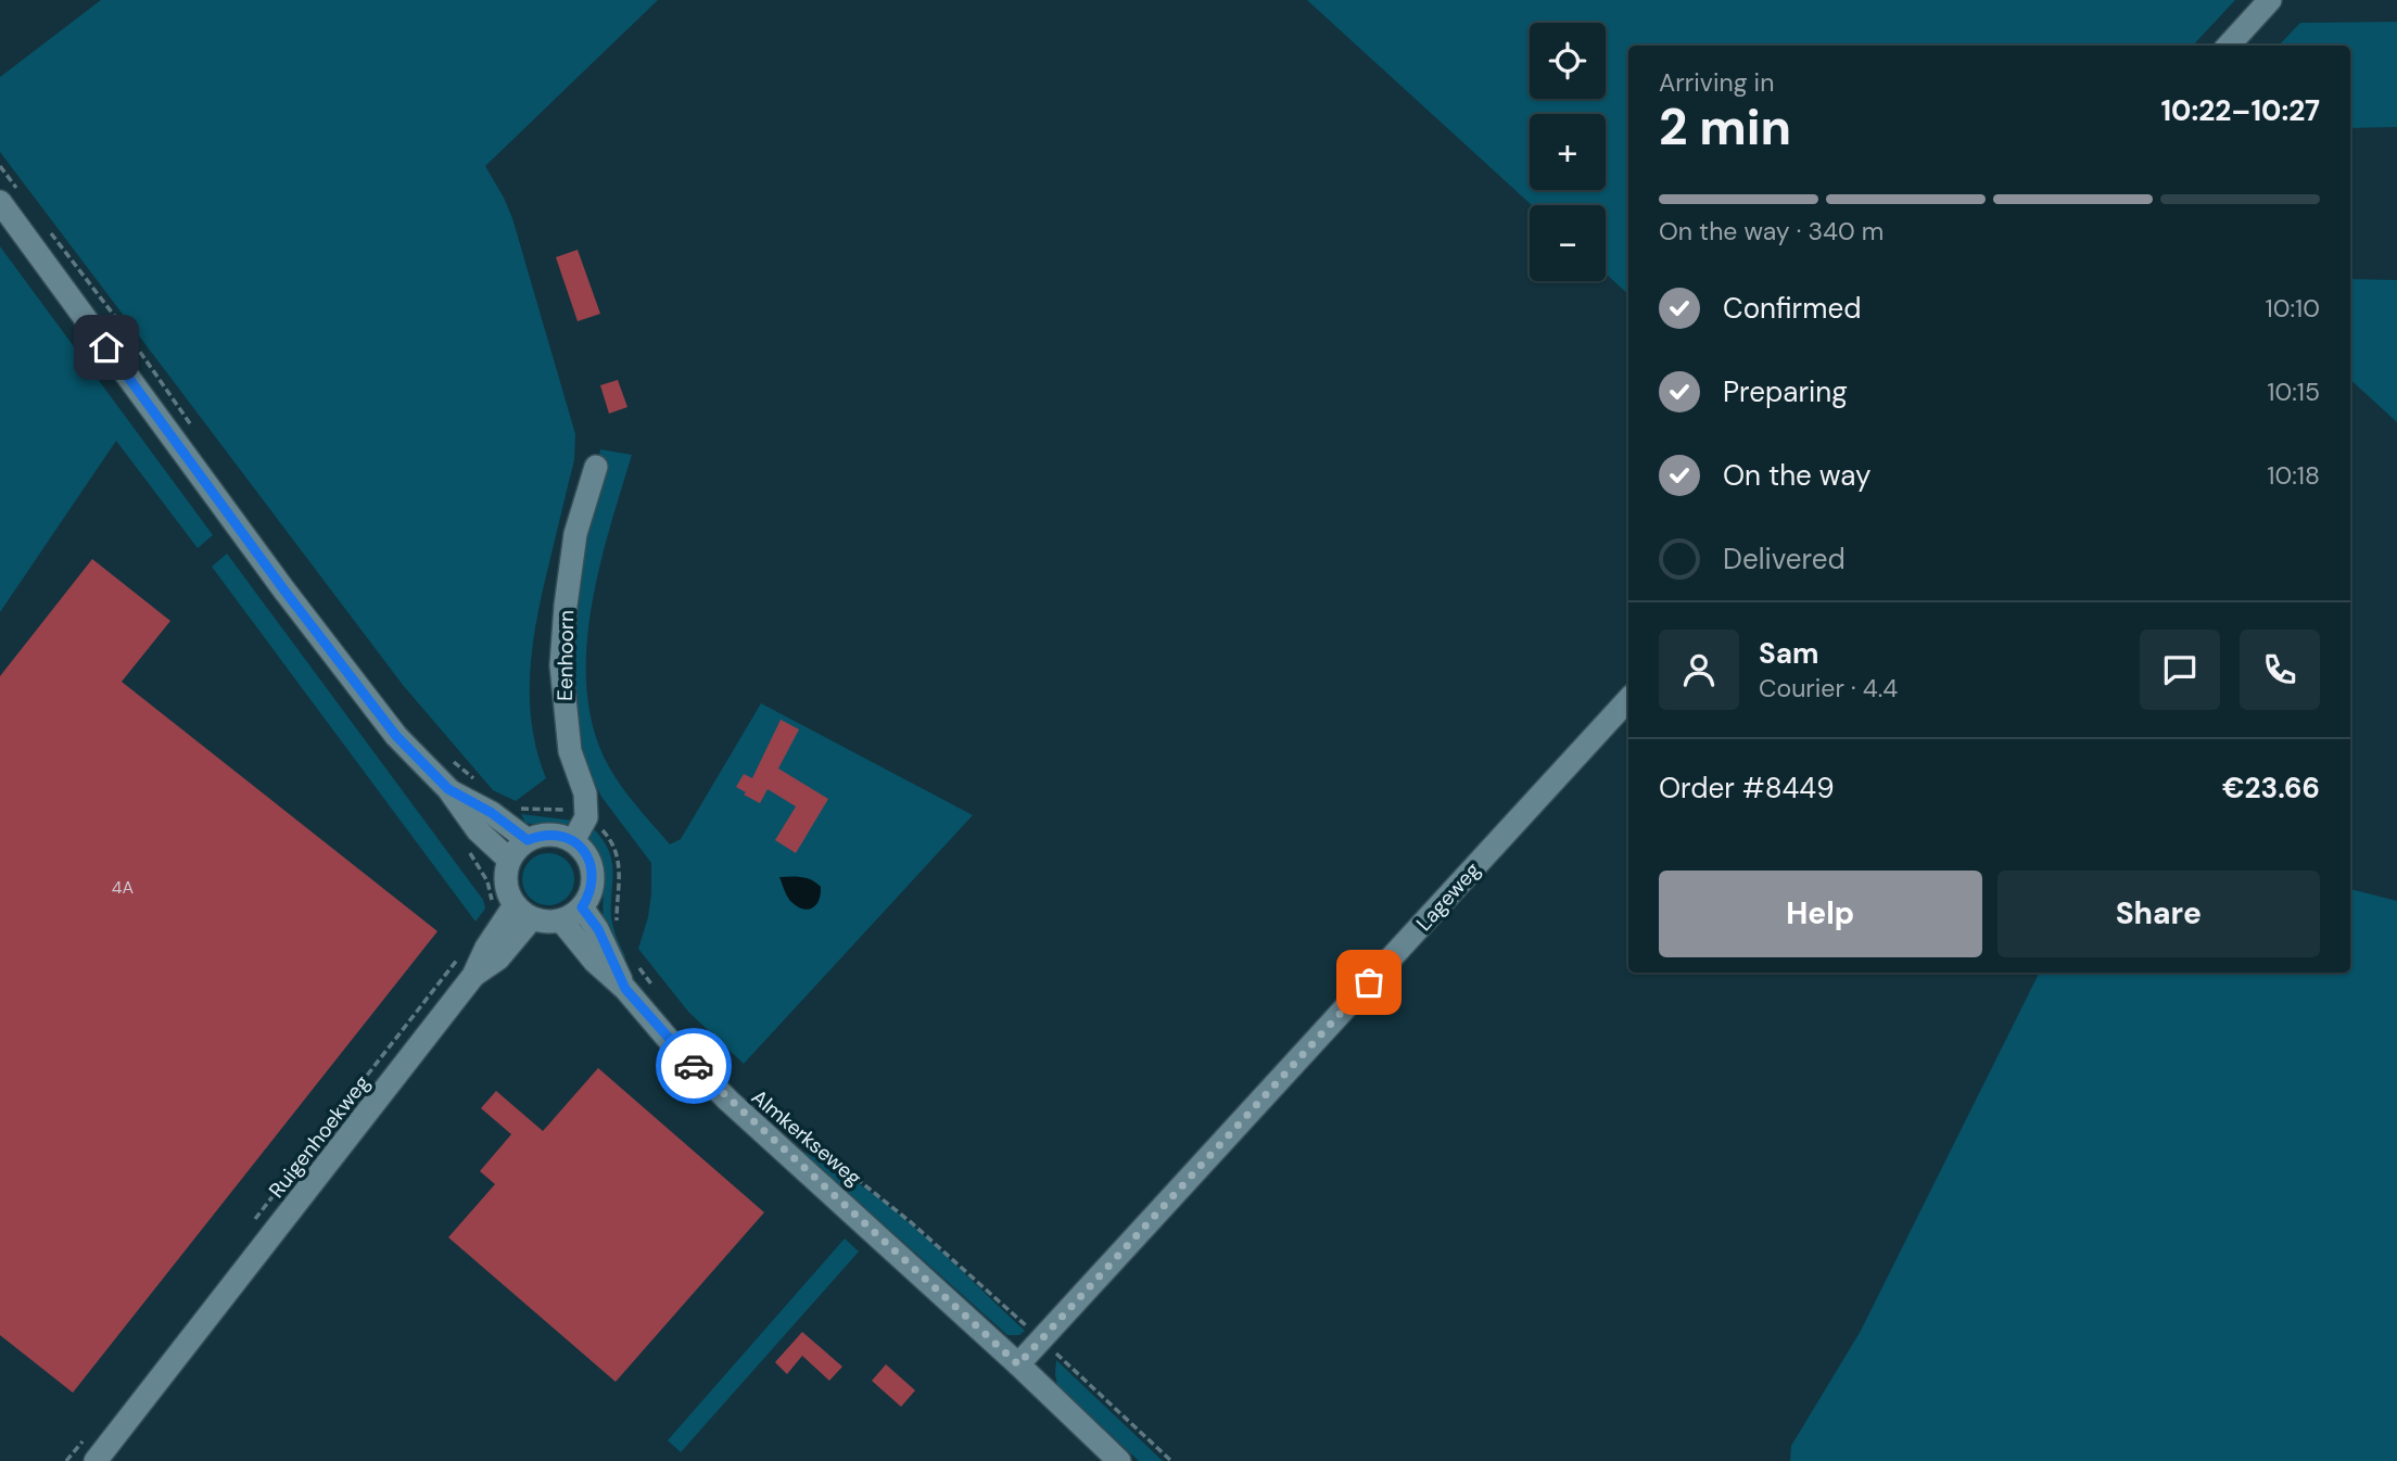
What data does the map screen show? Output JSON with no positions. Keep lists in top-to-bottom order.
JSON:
{
  "streets": {
    "street": [
      "Eenhoorn",
      "Lageweg",
      "Ruigenhoekweg",
      "Almkerkseweg"
    ]
  },
  "crossings": [
    ["Lageweg", "Almkerkseweg"],
    ["Ruigenhoekweg", "Almkerkseweg"]
  ],
  "house_numbers": ["4A"],
  "page": {
    "map_buttons": ["+", "−"],
    "heading": ["2 min", "Arriving in", "10:22–10:27"],
    "panel": [
      "Sam",
      "Courier · 4.4",
      "Order #8449",
      "€23.66"
    ],
    "bar": "On the way · 340 m",
    "list": [
      ["Confirmed", "10:10"],
      ["Preparing", "10:15"],
      ["On the way", "10:18"],
      "Delivered"
    ],
    "buttons": ["Help", "Share"]
  }
}
